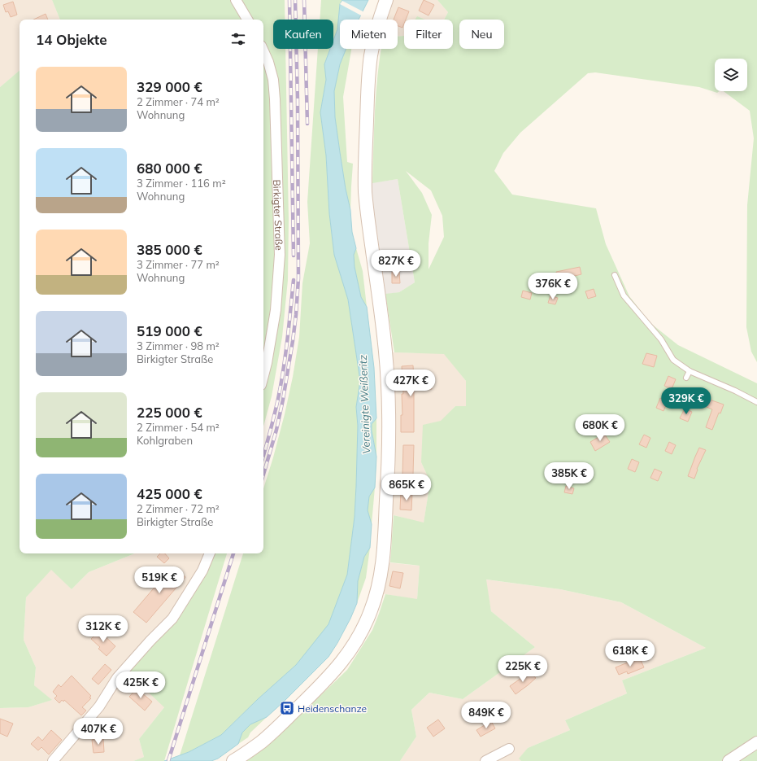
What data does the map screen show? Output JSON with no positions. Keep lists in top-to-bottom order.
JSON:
{
  "streets": {
    "street": ["Birkigter Straße"]
  },
  "water": ["Vereinigte Weißeritz"],
  "places": {
    "bus stop": ["Heidenschanze"]
  },
  "page": {
    "chip": [
      "Kaufen",
      "Mieten",
      "Filter",
      "Neu"
    ],
    "heading": "14 Objekte",
    "list": [
      {
        "name": "329 000 €",
        "note": "2 Zimmer · 74 m² · Wohnung"
      },
      {
        "name": "680 000 €",
        "note": "3 Zimmer · 116 m² · Wohnung"
      },
      {
        "name": "385 000 €",
        "note": "3 Zimmer · 77 m² · Wohnung"
      },
      {
        "name": "519 000 €",
        "note": "3 Zimmer · 98 m² · Birkigter Straße"
      },
      {
        "name": "225 000 €",
        "note": "2 Zimmer · 54 m² · Kohlgraben"
      },
      {
        "name": "425 000 €",
        "note": "2 Zimmer · 72 m² · Birkigter Straße"
      }
    ],
    "price": [
      "827K €",
      "376K €",
      "427K €",
      "329K €",
      "680K €",
      "385K €",
      "865K €",
      "519K €",
      "312K €",
      "618K €",
      "225K €",
      "425K €",
      "849K €",
      "407K €"
    ]
  }
}
